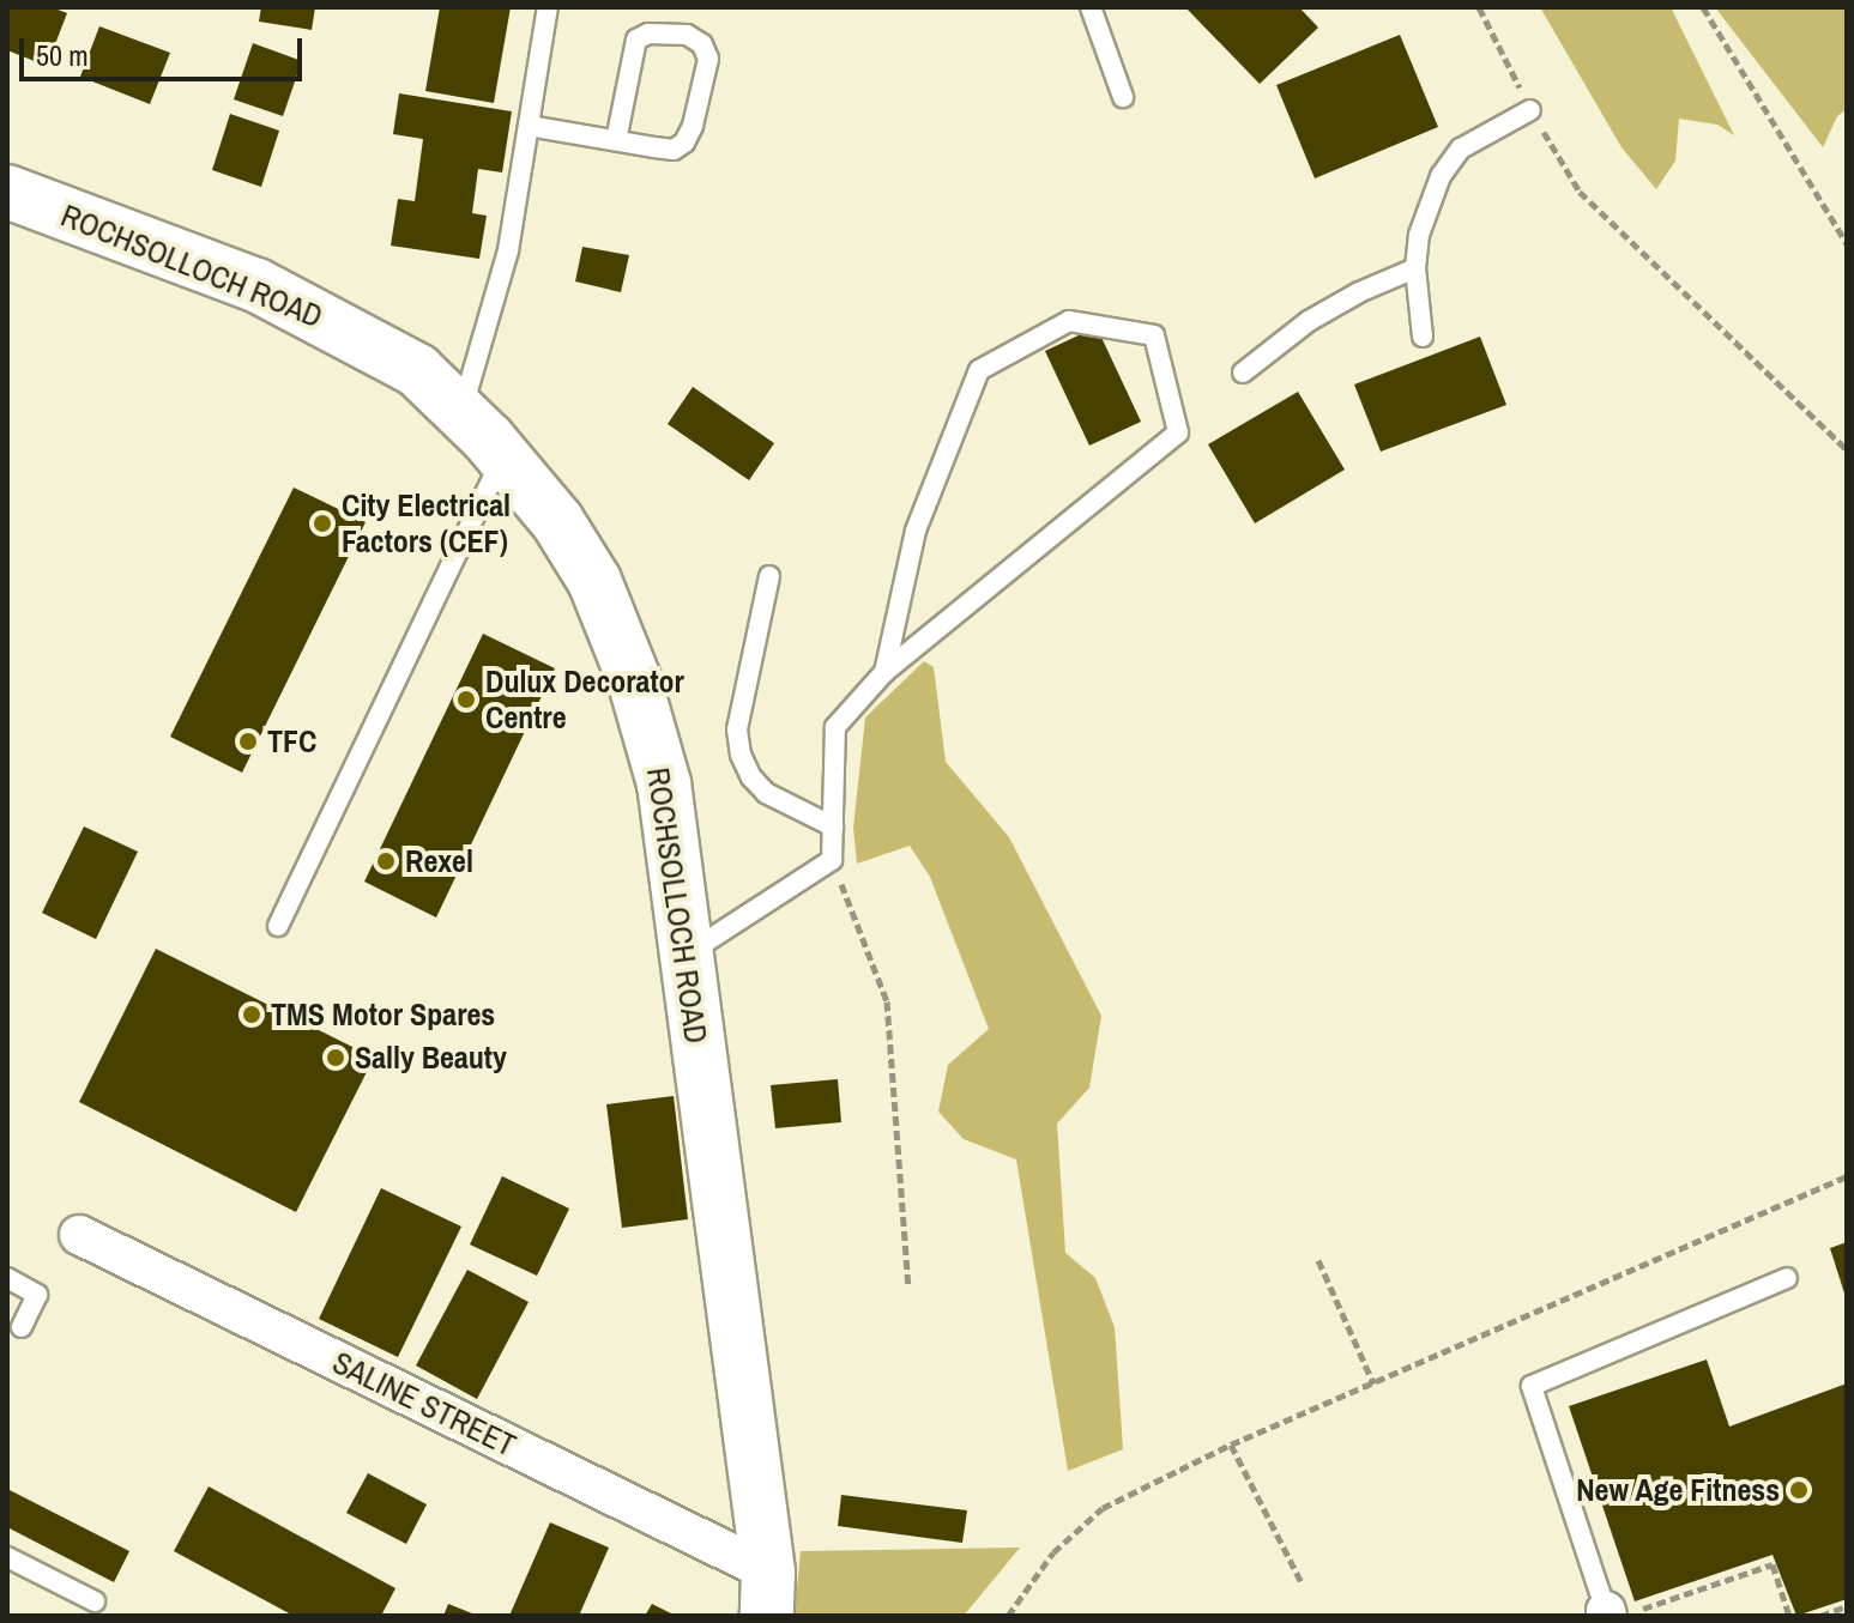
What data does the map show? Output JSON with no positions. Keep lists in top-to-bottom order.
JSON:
{
  "streets": {
    "street": ["ROCHSOLLOCH ROAD", "SALINE STREET"]
  },
  "crossings": [
    ["ROCHSOLLOCH ROAD", "SALINE STREET"]
  ],
  "places": [
    "City Electrical Factors (CEF)",
    "Dulux Decorator Centre",
    "TFC",
    "Rexel",
    "TMS Motor Spares",
    "Sally Beauty",
    "New Age Fitness"
  ],
  "scale_bar": "50 m"
}
